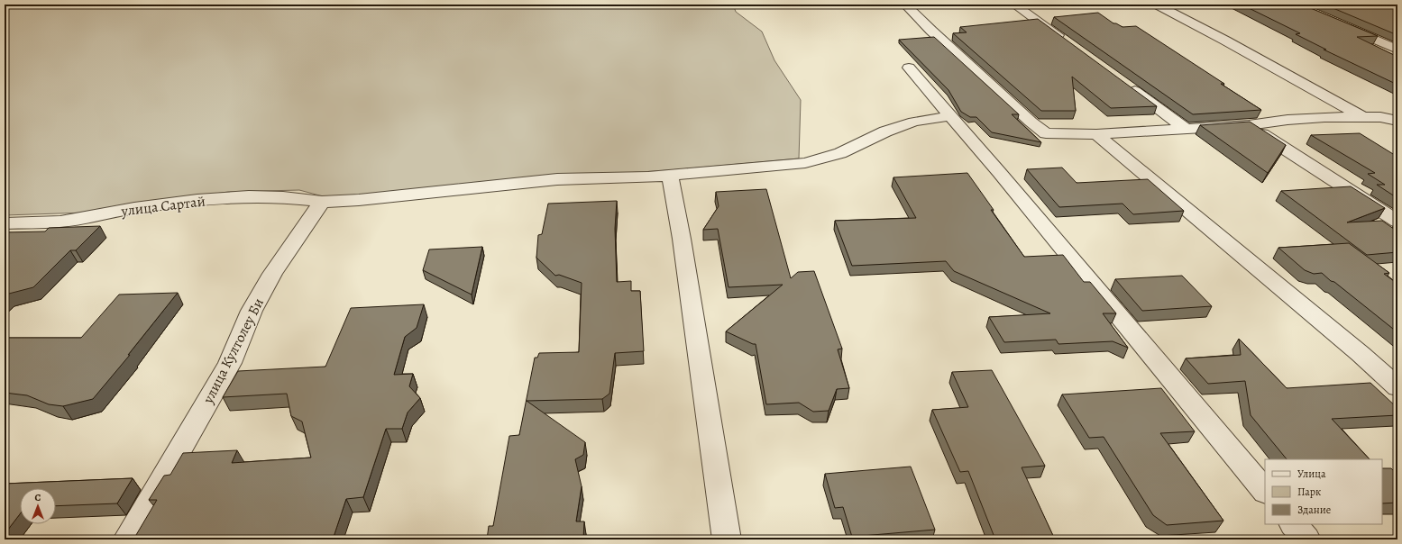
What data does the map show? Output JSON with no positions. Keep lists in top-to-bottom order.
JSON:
{
  "streets": {
    "street": ["улица Сартай", "улица Култолеу Би"]
  },
  "crossings": [
    ["улица Сартай", "улица Култолеу Би"]
  ],
  "legend": ["Улица", "Парк", "Здание"],
  "north": "top"
}
